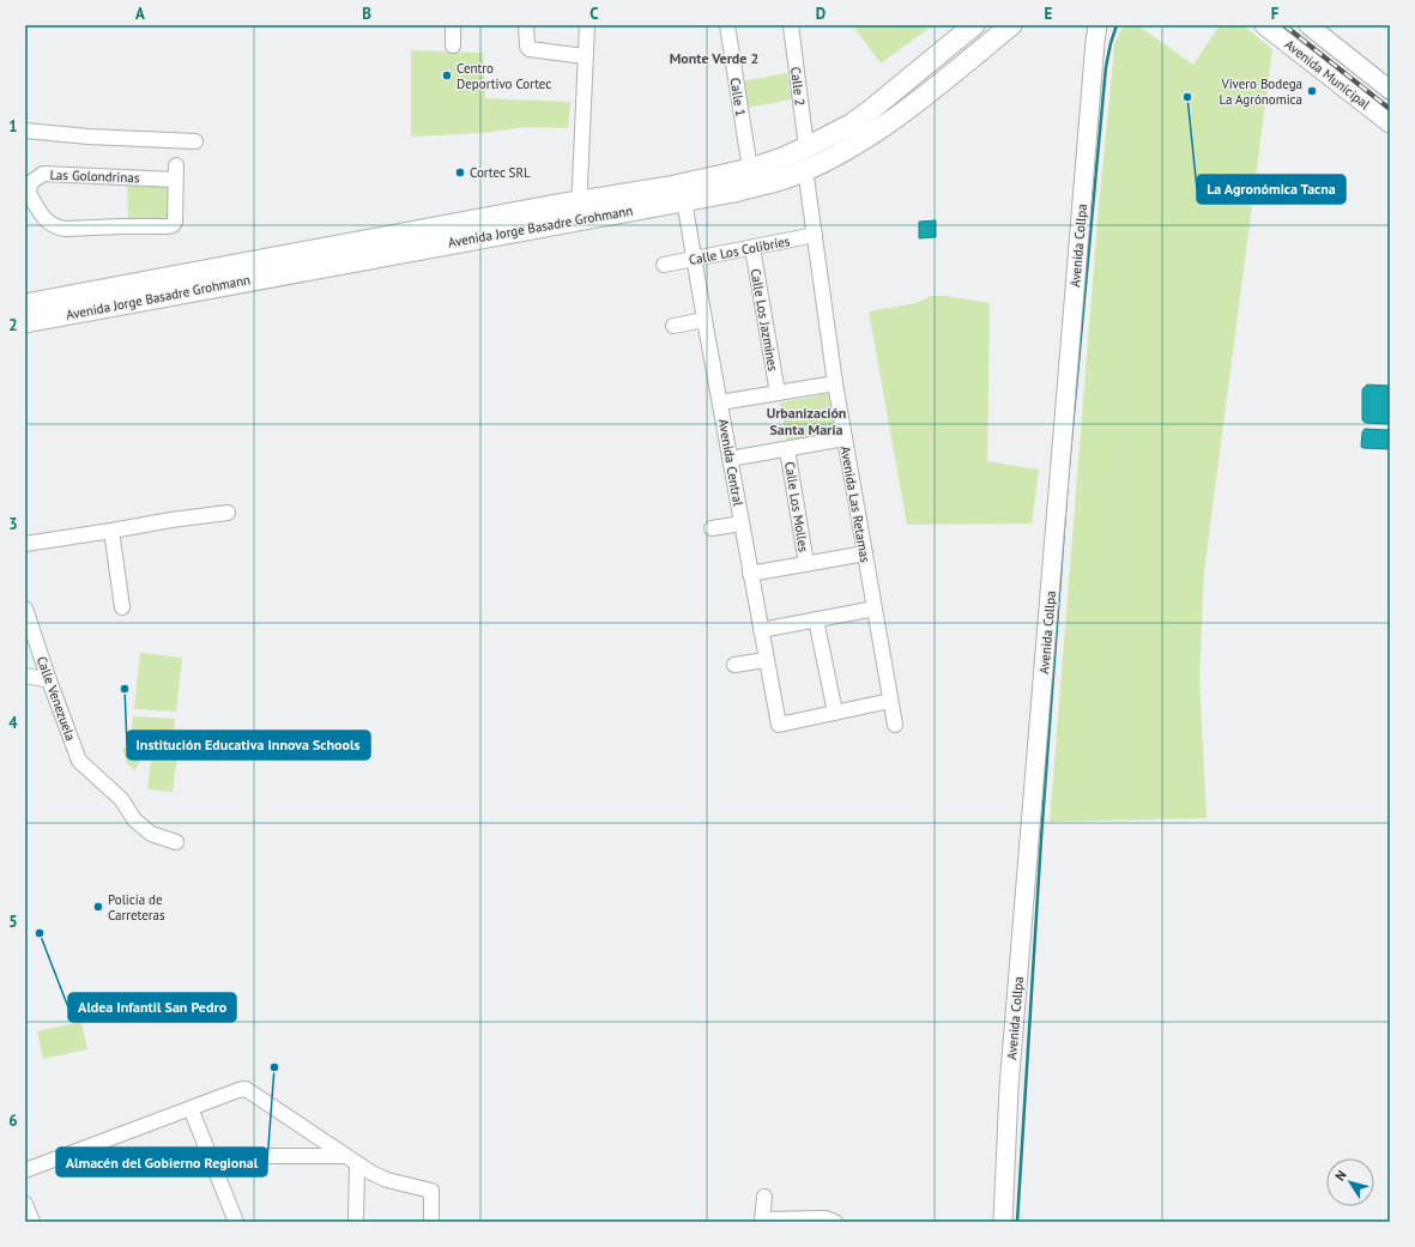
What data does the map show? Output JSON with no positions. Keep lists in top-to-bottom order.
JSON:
{
  "streets": {
    "highway": ["Avenida Jorge Basadre Grohmann"],
    "main road": ["Avenida Municipal", "Avenida Collpa"],
    "street": [
      "Calle 2",
      "Calle 1",
      "Las Golondrinas",
      "Calle Los Colibríes",
      "Calle Los Jazmines",
      "Avenida Central",
      "Avenida Las Retamas",
      "Calle Los Molles",
      "Calle Venezuela"
    ]
  },
  "crossings": [
    ["Calle 2", "Avenida Jorge Basadre Grohmann"],
    ["Calle 1", "Avenida Jorge Basadre Grohmann"],
    ["Avenida Jorge Basadre Grohmann", "Avenida Central"],
    ["Avenida Jorge Basadre Grohmann", "Avenida Las Retamas"],
    ["Calle Los Colibríes", "Calle Los Jazmines"],
    ["Calle Los Colibríes", "Avenida Central"],
    ["Calle Los Colibríes", "Avenida Las Retamas"]
  ],
  "districts": ["Monte Verde 2", "Urbanización Santa María"],
  "places": [
    "Centro Deportivo Cortec",
    "Vivero Bodega La Agrónomica",
    "La Agronómica Tacna",
    "Cortec SRL",
    "Institución Educativa Innova Schools",
    "Policía de Carreteras",
    "Aldea Infantil San Pedro",
    "Almacén del Gobierno Regional"
  ],
  "north": "top left",
  "grid": {
    "columns": [
      "A",
      "B",
      "C",
      "D",
      "E",
      "F"
    ],
    "rows": [
      "1",
      "2",
      "3",
      "4",
      "5",
      "6"
    ]
  }
}
